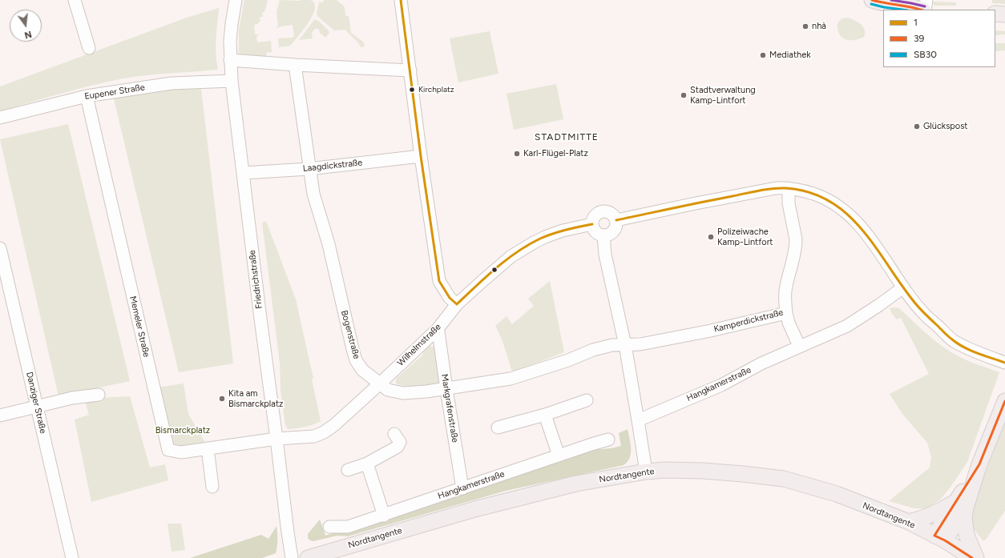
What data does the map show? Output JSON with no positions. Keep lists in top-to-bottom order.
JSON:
{
  "streets": {
    "main road": ["Nordtangente"],
    "street": [
      "Eupener Straße",
      "Laagdickstraße",
      "Friedrichstraße",
      "Kamperdickstraße",
      "Memeler Straße",
      "Bogenstraße",
      "Wilhelmstraße",
      "Hangkamerstraße",
      "Danziger Straße",
      "Markgrafenstraße"
    ]
  },
  "crossings": [
    ["Eupener Straße", "Friedrichstraße"],
    ["Eupener Straße", "Memeler Straße"],
    ["Laagdickstraße", "Friedrichstraße"],
    ["Laagdickstraße", "Bogenstraße"],
    ["Friedrichstraße", "Memeler Straße"],
    ["Friedrichstraße", "Wilhelmstraße"],
    ["Kamperdickstraße", "Bogenstraße"],
    ["Memeler Straße", "Wilhelmstraße"],
    ["Bogenstraße", "Wilhelmstraße"],
    ["Bogenstraße", "Markgrafenstraße"],
    ["Wilhelmstraße", "Markgrafenstraße"],
    ["Hangkamerstraße", "Markgrafenstraße"]
  ],
  "districts": ["STADTMITTE"],
  "parks": ["Bismarckplatz"],
  "places": [
    "nhà",
    "Mediathek",
    "Kirchplatz",
    "Stadtverwaltung Kamp-Lintfort",
    "Glückspost",
    "Karl-Flügel-Platz",
    "Polizeiwache Kamp-Lintfort",
    "Kita am Bismarckplatz"
  ],
  "lines": ["transit line 1", "transit line 39", "transit line SB30"],
  "legend": ["1", "39", "SB30"],
  "north": "bottom"
}
